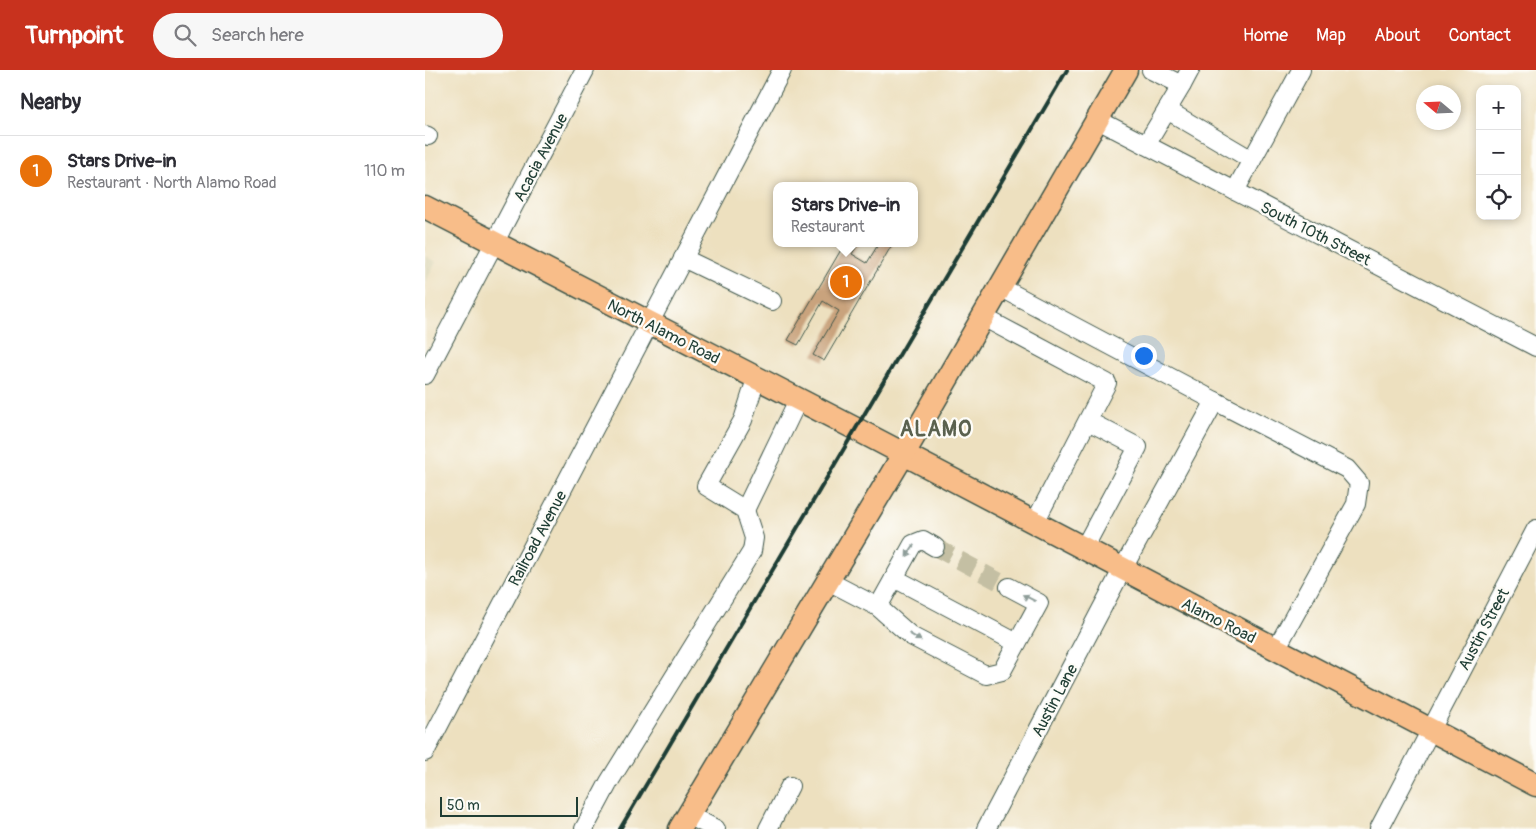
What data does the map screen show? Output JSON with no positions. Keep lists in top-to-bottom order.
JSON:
{
  "streets": {
    "main road": ["North Alamo Road", "Alamo Road"],
    "street": [
      "Acacia Avenue",
      "South 10th Street",
      "Railroad Avenue",
      "Austin Street",
      "Austin Lane"
    ]
  },
  "crossings": [
    ["Acacia Avenue", "North Alamo Road"],
    ["North Alamo Road", "Railroad Avenue"],
    ["North Alamo Road", "Alamo Road"],
    ["Alamo Road", "Austin Street"],
    ["Alamo Road", "Austin Lane"]
  ],
  "districts": ["ALAMO"],
  "scale_bar": "50 m",
  "north": "left",
  "page": {
    "header": "Turnpoint",
    "search": "Search here",
    "nav": [
      "Home",
      "Map",
      "About",
      "Contact"
    ],
    "heading": "Nearby",
    "map_buttons": ["+", "−"],
    "list": [
      {
        "mark": "1",
        "name": "Stars Drive-in",
        "note": "Restaurant · North Alamo Road",
        "value": "110 m"
      }
    ],
    "popup": ["Stars Drive-in", "Restaurant"],
    "pins": "1",
    "scale": "50 m"
  }
}
